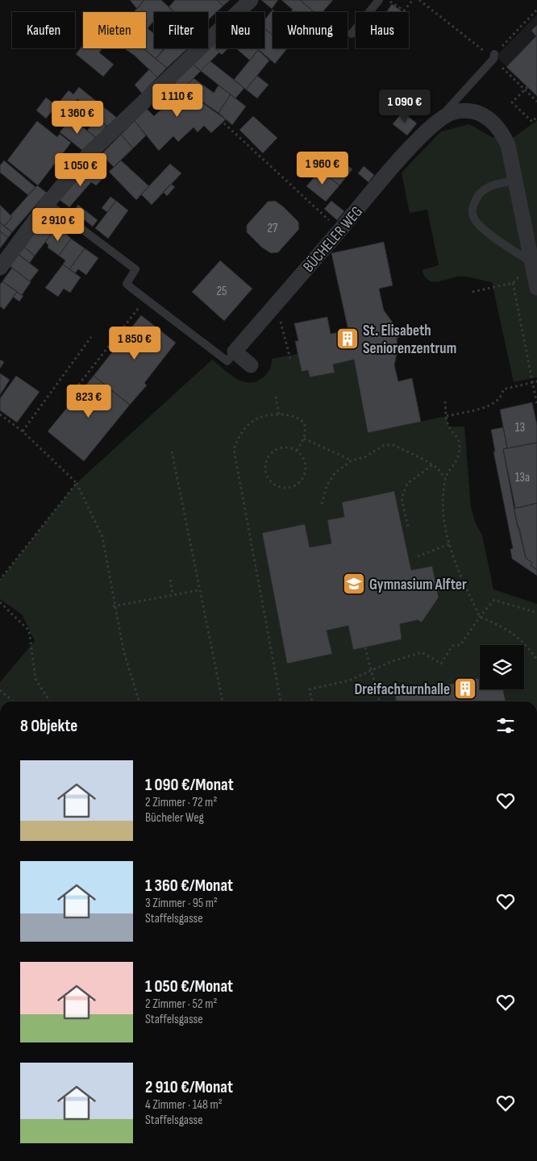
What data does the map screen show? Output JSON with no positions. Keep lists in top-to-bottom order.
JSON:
{
  "streets": {
    "street": ["BÜCHELER WEG"]
  },
  "places": {
    "building": ["St. Elisabeth Seniorenzentrum", "Dreifachturnhalle"],
    "school or university": ["Gymnasium Alfter"]
  },
  "house_numbers": [
    "27",
    "25",
    "13",
    "13a"
  ],
  "page": {
    "chip": [
      "Kaufen",
      "Mieten",
      "Filter",
      "Neu",
      "Wohnung",
      "Haus"
    ],
    "price": [
      "1 110 €",
      "1 090 €",
      "1 360 €",
      "1 960 €",
      "1 050 €",
      "2 910 €",
      "1 850 €",
      "823 €"
    ],
    "heading": "8 Objekte",
    "list": [
      {
        "name": "1 090 €/Monat",
        "note": "2 Zimmer · 72 m² · Bücheler Weg"
      },
      {
        "name": "1 360 €/Monat",
        "note": "3 Zimmer · 95 m² · Staffelsgasse"
      },
      {
        "name": "1 050 €/Monat",
        "note": "2 Zimmer · 52 m² · Staffelsgasse"
      },
      {
        "name": "2 910 €/Monat",
        "note": "4 Zimmer · 148 m² · Staffelsgasse"
      }
    ]
  }
}
